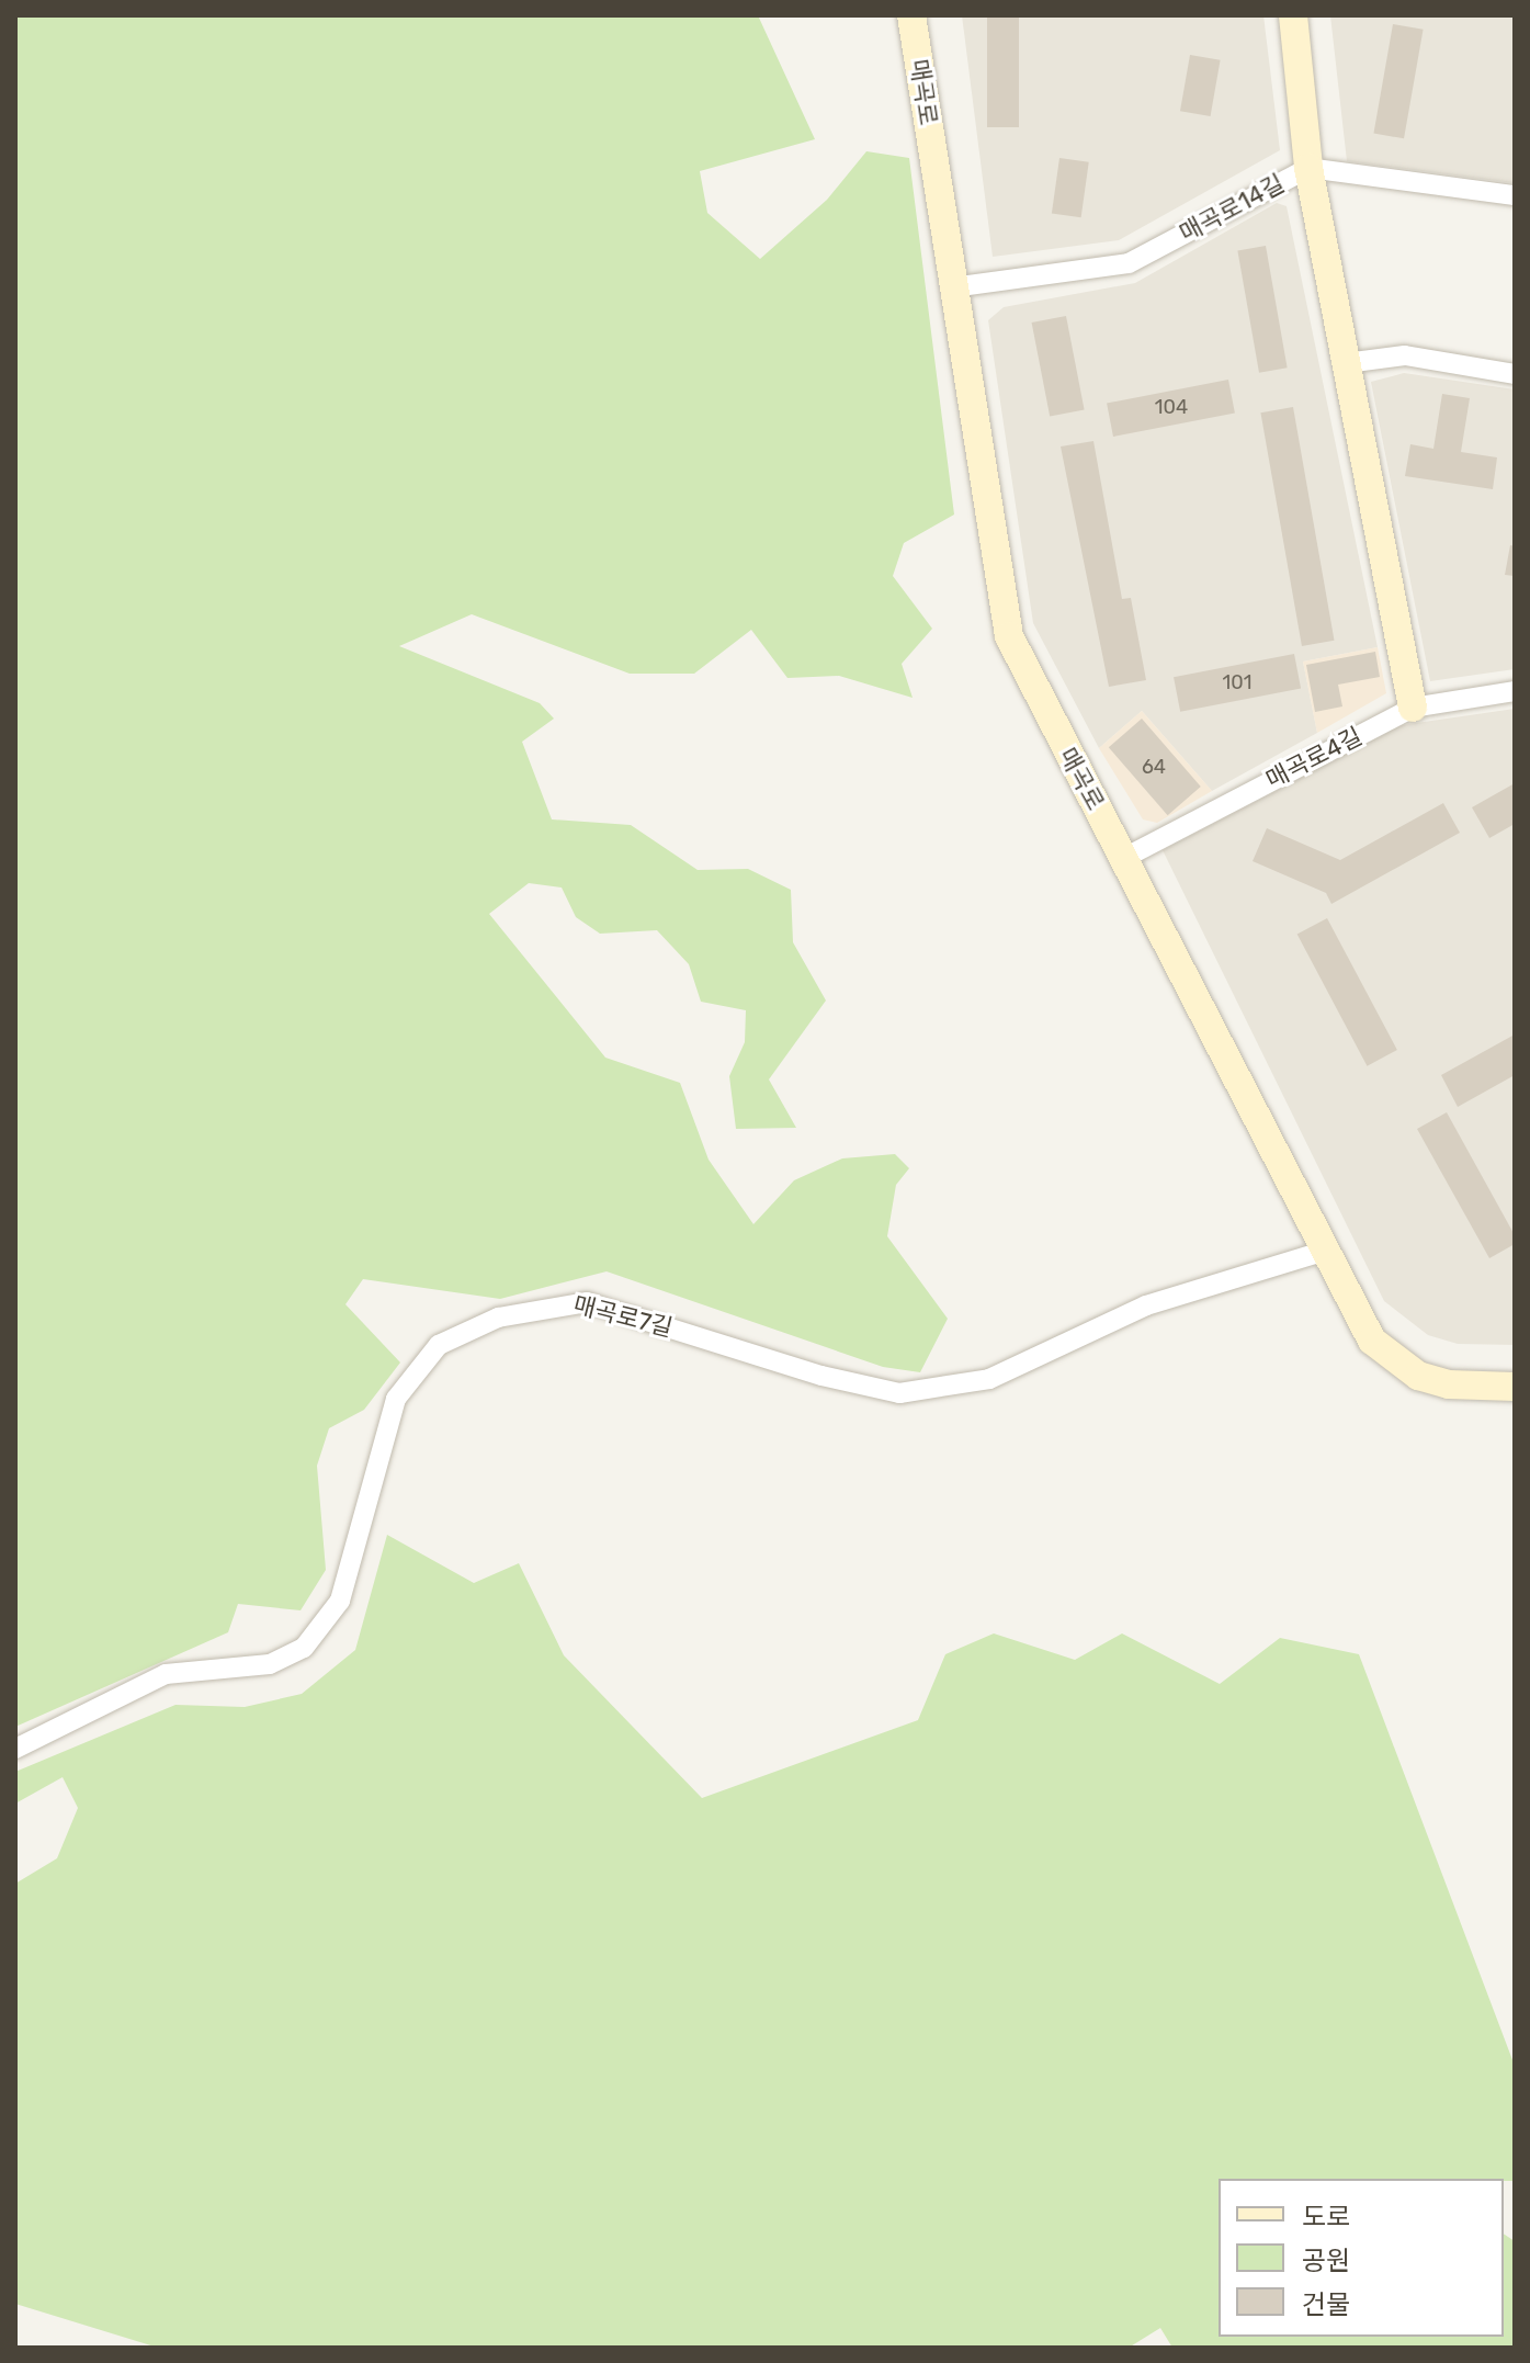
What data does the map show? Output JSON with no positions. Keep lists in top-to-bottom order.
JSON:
{
  "streets": {
    "street": [
      "매곡로",
      "매곡로14길",
      "매곡로4길",
      "매곡로7길"
    ]
  },
  "crossings": [
    ["매곡로", "매곡로14길"],
    ["매곡로", "매곡로4길"],
    ["매곡로", "매곡로7길"]
  ],
  "house_numbers": ["104", "101", "64"],
  "legend": ["도로", "공원", "건물"]
}
